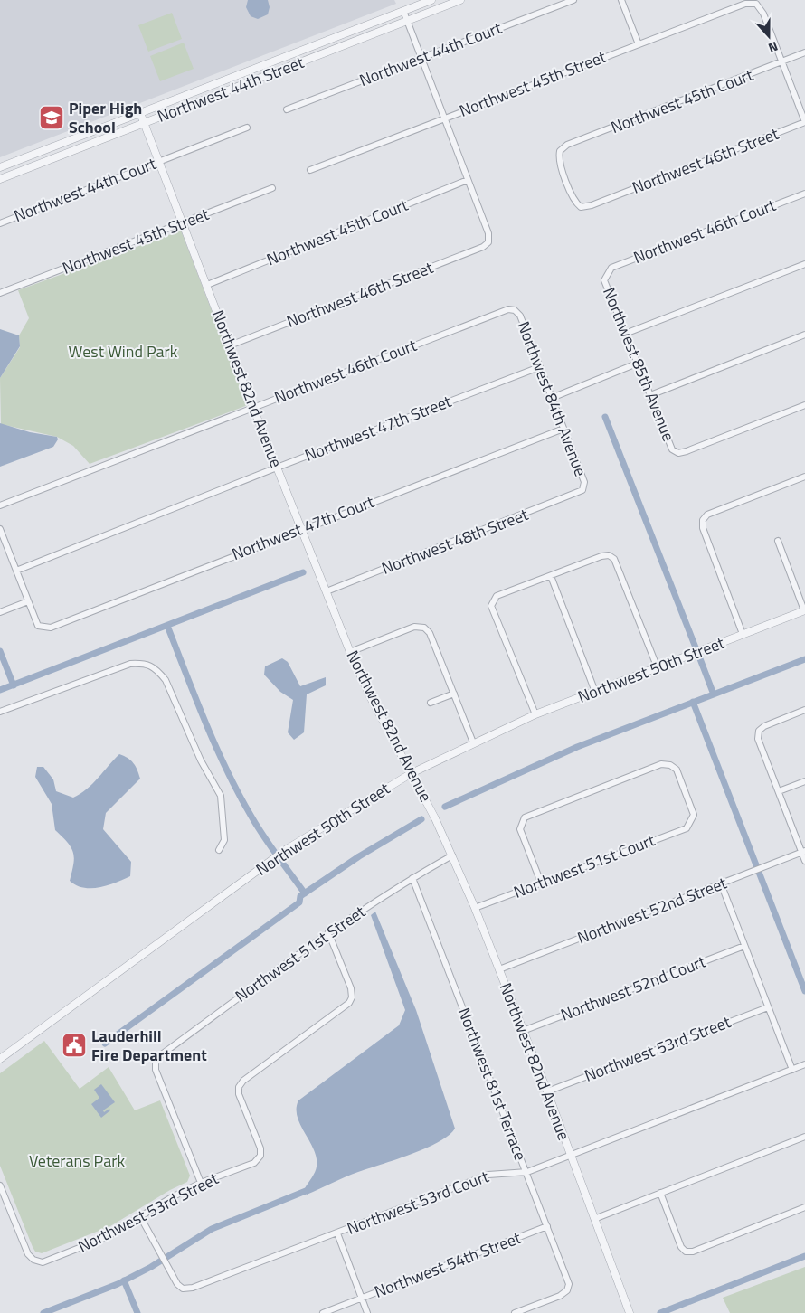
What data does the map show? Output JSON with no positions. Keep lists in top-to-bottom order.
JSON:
{
  "streets": {
    "street": [
      "Northwest 44th Court",
      "Northwest 45th Street",
      "Northwest 44th Street",
      "Northwest 45th Court",
      "Northwest 46th Street",
      "Northwest 46th Court",
      "Northwest 85th Avenue",
      "Northwest 82nd Avenue",
      "Northwest 84th Avenue",
      "Northwest 47th Street",
      "Northwest 47th Court",
      "Northwest 48th Street",
      "Northwest 50th Street",
      "Northwest 51st Court",
      "Northwest 52nd Street",
      "Northwest 51st Street",
      "Northwest 52nd Court",
      "Northwest 53rd Street",
      "Northwest 81st Terrace",
      "Northwest 53rd Court",
      "Northwest 54th Street"
    ]
  },
  "crossings": [
    ["Northwest 44th Court", "Northwest 82nd Avenue"],
    ["Northwest 45th Street", "Northwest 45th Court"],
    ["Northwest 45th Street", "Northwest 82nd Avenue"],
    ["Northwest 44th Street", "Northwest 82nd Avenue"],
    ["Northwest 45th Court", "Northwest 46th Street"],
    ["Northwest 45th Court", "Northwest 82nd Avenue"],
    ["Northwest 46th Street", "Northwest 82nd Avenue"],
    ["Northwest 46th Court", "Northwest 85th Avenue"],
    ["Northwest 46th Court", "Northwest 82nd Avenue"],
    ["Northwest 46th Court", "Northwest 84th Avenue"],
    ["Northwest 82nd Avenue", "Northwest 47th Street"],
    ["Northwest 82nd Avenue", "Northwest 47th Court"],
    ["Northwest 82nd Avenue", "Northwest 48th Street"],
    ["Northwest 82nd Avenue", "Northwest 50th Street"],
    ["Northwest 82nd Avenue", "Northwest 51st Court"],
    ["Northwest 82nd Avenue", "Northwest 52nd Street"],
    ["Northwest 82nd Avenue", "Northwest 51st Street"],
    ["Northwest 82nd Avenue", "Northwest 52nd Court"],
    ["Northwest 82nd Avenue", "Northwest 53rd Street"],
    ["Northwest 82nd Avenue", "Northwest 53rd Court"],
    ["Northwest 84th Avenue", "Northwest 47th Street"],
    ["Northwest 84th Avenue", "Northwest 47th Court"],
    ["Northwest 84th Avenue", "Northwest 48th Street"],
    ["Northwest 51st Street", "Northwest 53rd Street"],
    ["Northwest 51st Street", "Northwest 81st Terrace"],
    ["Northwest 53rd Street", "Northwest 53rd Court"],
    ["Northwest 81st Terrace", "Northwest 53rd Court"],
    ["Northwest 81st Terrace", "Northwest 54th Street"]
  ],
  "parks": ["West Wind Park", "Veterans Park"],
  "places": {
    "school or university": ["Piper High School"],
    "public building": ["Lauderhill Fire Department"]
  },
  "north": "bottom"
}
